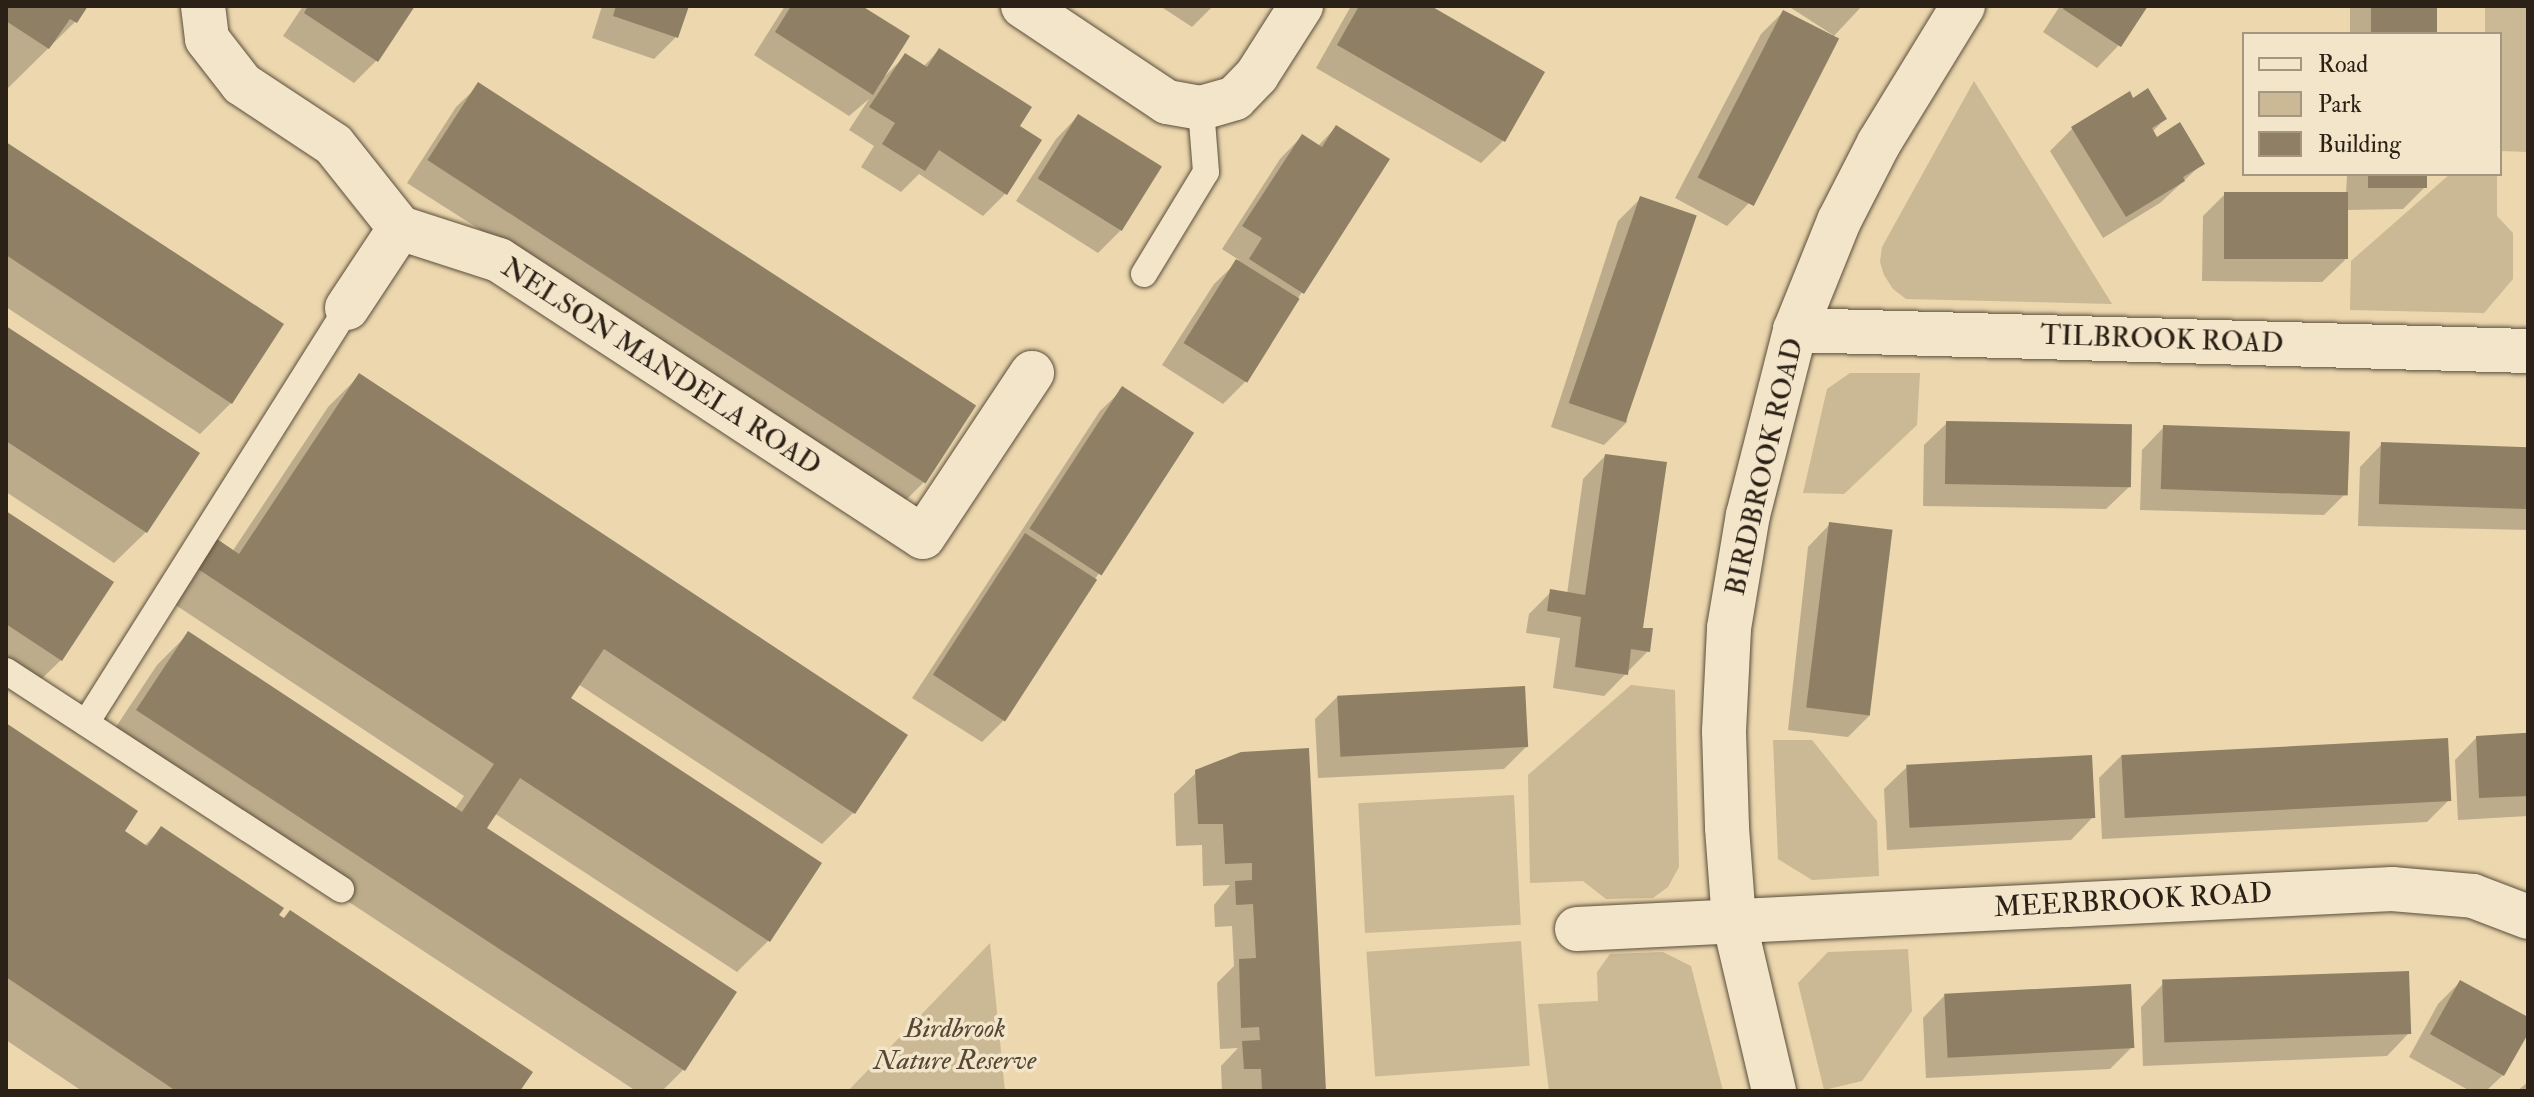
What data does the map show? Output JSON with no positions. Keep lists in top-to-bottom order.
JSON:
{
  "streets": {
    "street": [
      "TILBROOK ROAD",
      "NELSON MANDELA ROAD",
      "BIRDBROOK ROAD",
      "MEERBROOK ROAD"
    ]
  },
  "crossings": [
    ["TILBROOK ROAD", "BIRDBROOK ROAD"],
    ["BIRDBROOK ROAD", "MEERBROOK ROAD"]
  ],
  "parks": ["Birdbrook Nature Reserve"],
  "legend": ["Road", "Park", "Building"]
}
